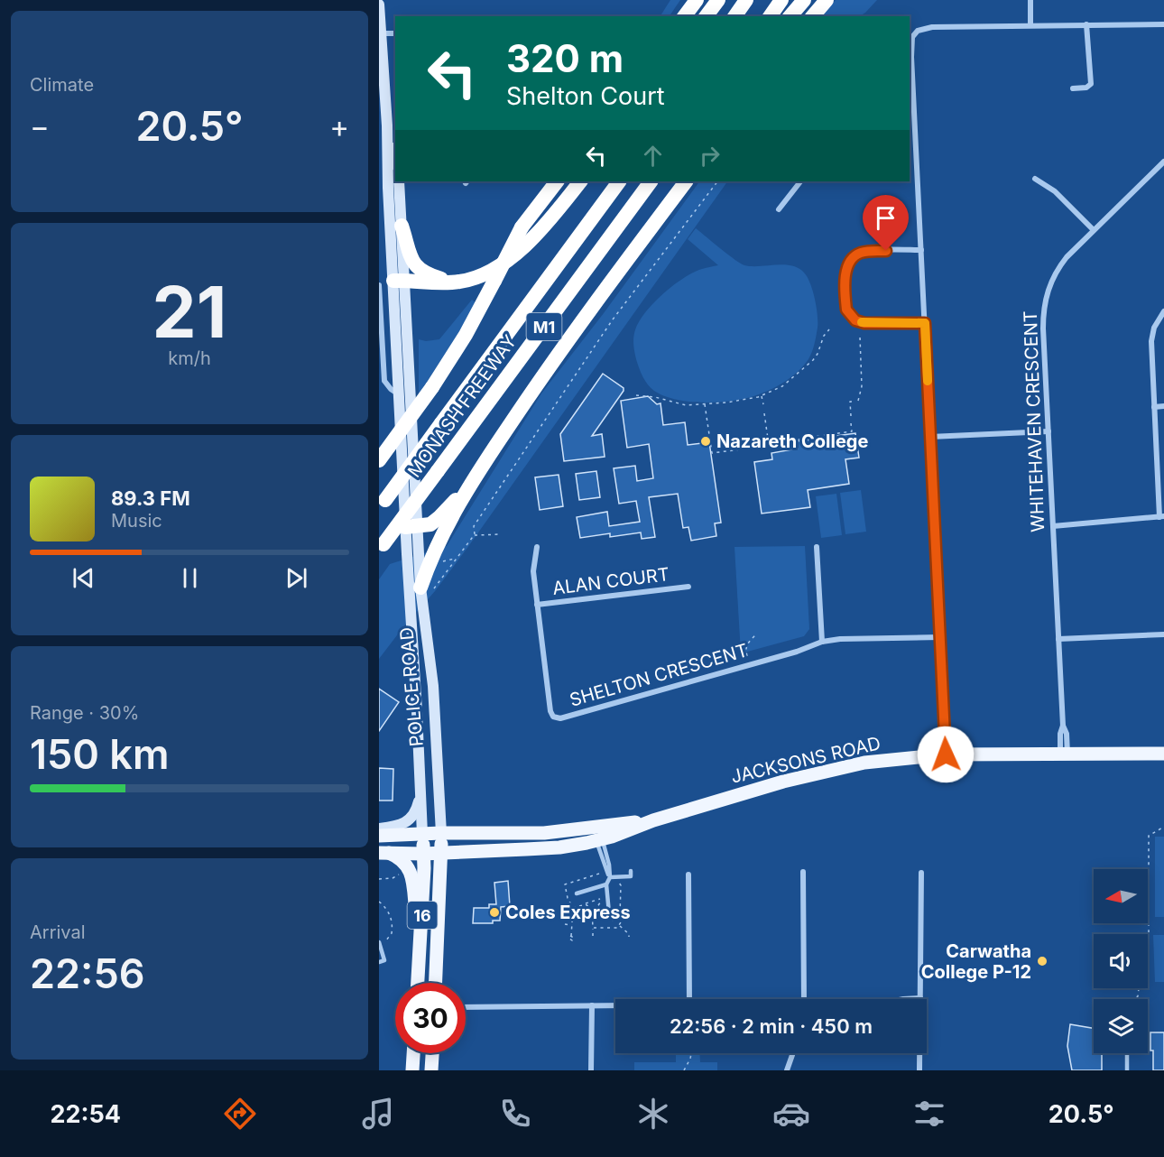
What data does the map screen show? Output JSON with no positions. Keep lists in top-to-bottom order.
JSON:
{
  "streets": {
    "highway": ["M1", "MONASH FREEWAY"],
    "main road": ["POLICE ROAD", "JACKSONS ROAD", "16"],
    "street": ["WHITEHAVEN CRESCENT", "ALAN COURT", "SHELTON CRESCENT"]
  },
  "crossings": [
    ["WHITEHAVEN CRESCENT", "JACKSONS ROAD"],
    ["ALAN COURT", "SHELTON CRESCENT"],
    ["POLICE ROAD", "JACKSONS ROAD"]
  ],
  "places": ["Nazareth College", "Coles Express", "Carwatha College P-12"],
  "north": "left",
  "page": {
    "tile": [
      "Climate",
      ["21", "km/h"],
      ["Range · 30%", "150 km"],
      ["Arrival", "22:56"]
    ],
    "turn": ["320 m", "Shelton Court"],
    "heat": ["−", "20.5°", "+"],
    "song": ["89.3 FM", "Music"],
    "limit": "30",
    "trip": "22:56 · 2 min · 450 m",
    "tabs": ["22:54", "20.5°"]
  }
}
